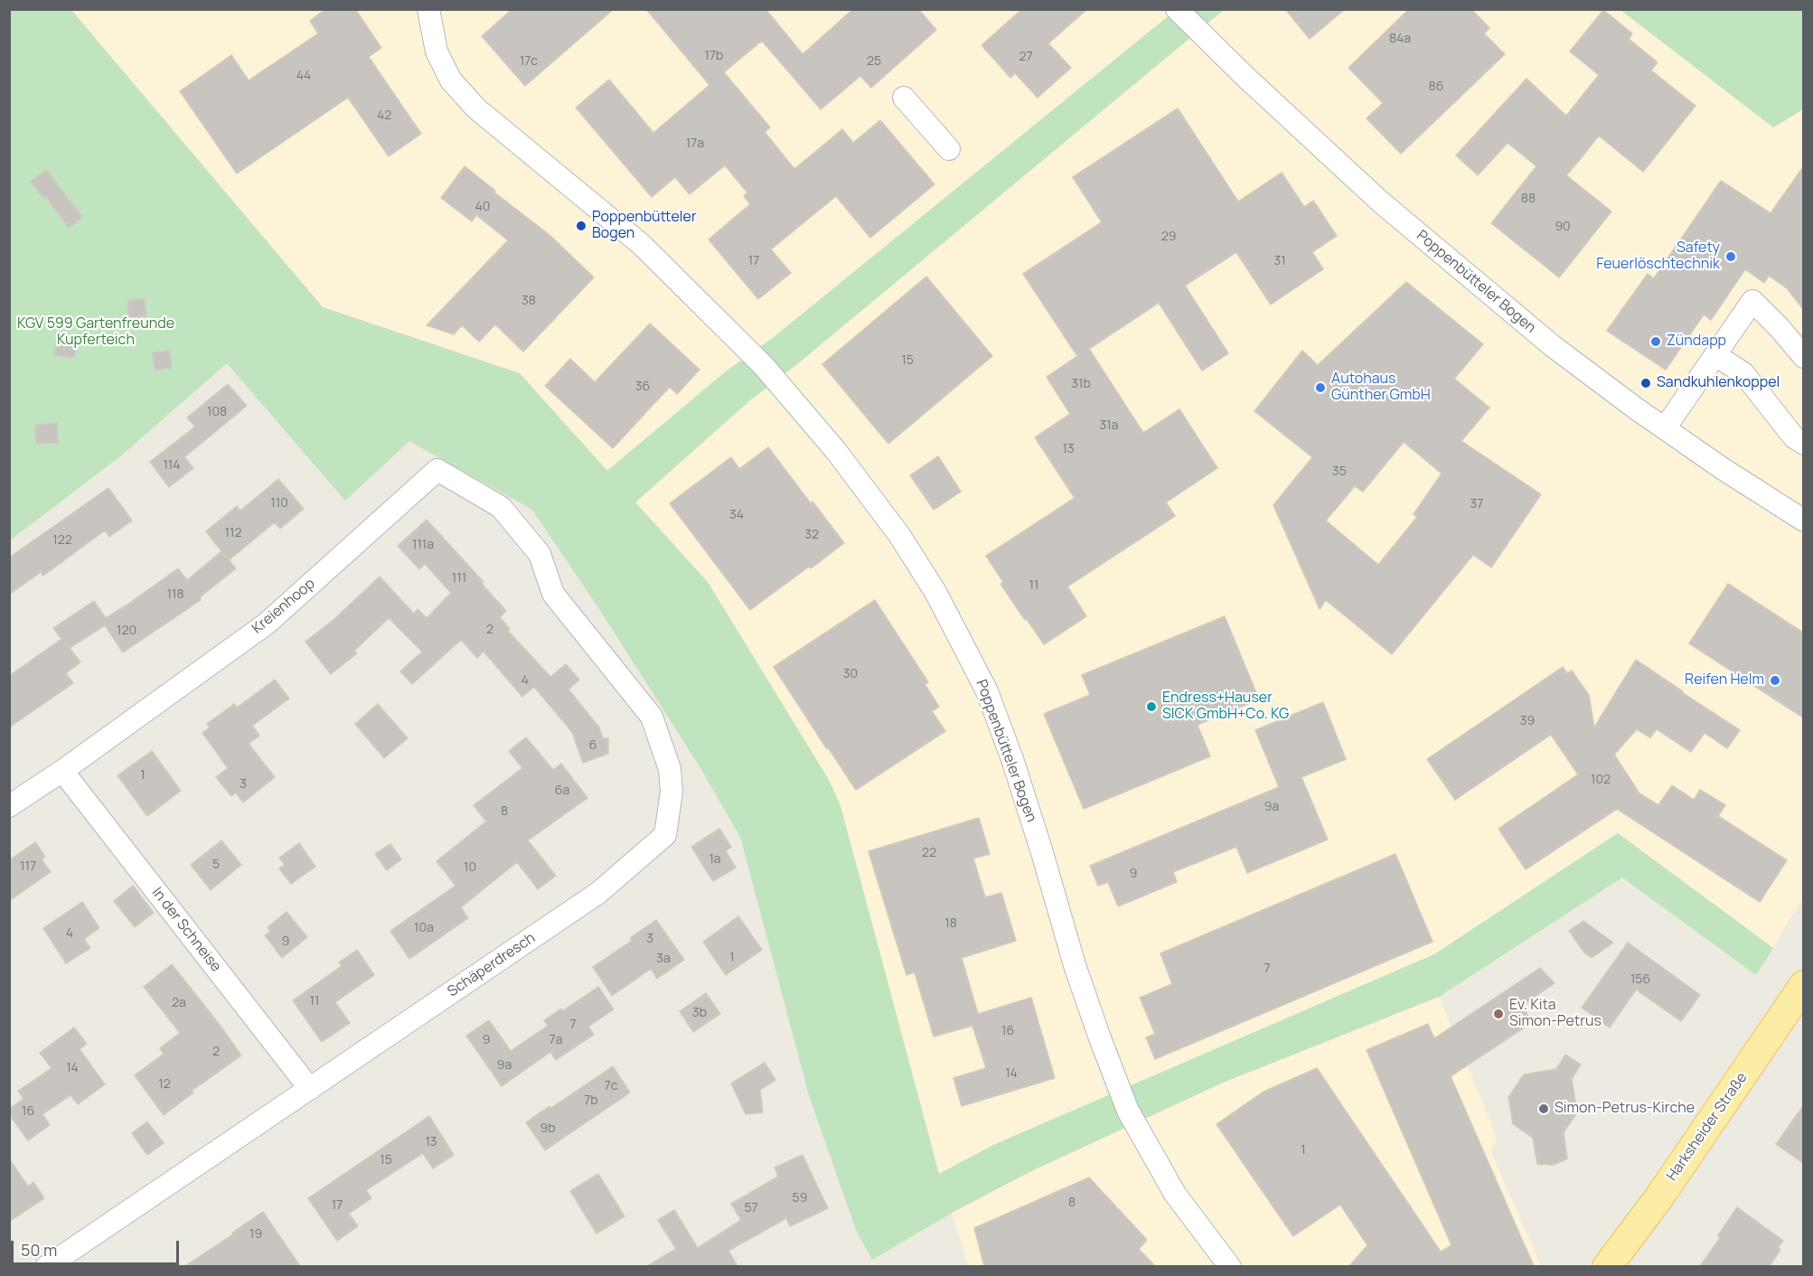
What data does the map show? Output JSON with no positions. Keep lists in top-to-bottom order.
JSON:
{
  "streets": {
    "main road": ["Harksheider Straße"],
    "street": [
      "Poppenbütteler Bogen",
      "Kreienhoop",
      "In der Schneise",
      "Schäperdresch"
    ]
  },
  "crossings": [
    ["Kreienhoop", "In der Schneise"],
    ["Kreienhoop", "Schäperdresch"],
    ["In der Schneise", "Schäperdresch"]
  ],
  "parks": ["KGV 599 Gartenfreunde Kupferteich"],
  "places": [
    "Poppenbütteler Bogen",
    "Safety Feuerlöschtechnik",
    "Zündapp",
    "Sandkuhlenkoppel",
    "Autohaus Günther GmbH",
    "Reifen Helm",
    "Endress+Hauser SICK GmbH+Co. KG",
    "Ev. Kita Simon-Petrus",
    "Simon-Petrus-Kirche"
  ],
  "house_numbers": [
    "84a",
    "17b",
    "27",
    "17c",
    "25",
    "44",
    "86",
    "42",
    "17a",
    "88",
    "40",
    "90",
    "29",
    "17",
    "31",
    "38",
    "15",
    "31b",
    "36",
    "108",
    "31a",
    "13",
    "114",
    "35",
    "110",
    "37",
    "34",
    "112",
    "32",
    "122",
    "111a",
    "111",
    "11",
    "118",
    "2",
    "120",
    "30",
    "4",
    "39",
    "6",
    "1",
    "102",
    "3",
    "6a",
    "9a",
    "8",
    "22",
    "1a",
    "5",
    "117",
    "10",
    "9",
    "18",
    "10a",
    "4",
    "3",
    "9",
    "1",
    "3a",
    "7",
    "156",
    "11",
    "2a",
    "3b",
    "7",
    "16",
    "9",
    "7a",
    "2",
    "9a",
    "14",
    "14",
    "12",
    "7c",
    "7b",
    "16",
    "9b",
    "13",
    "1",
    "15",
    "59",
    "8",
    "17",
    "57",
    "19"
  ],
  "scale_bar": "50 m"
}
